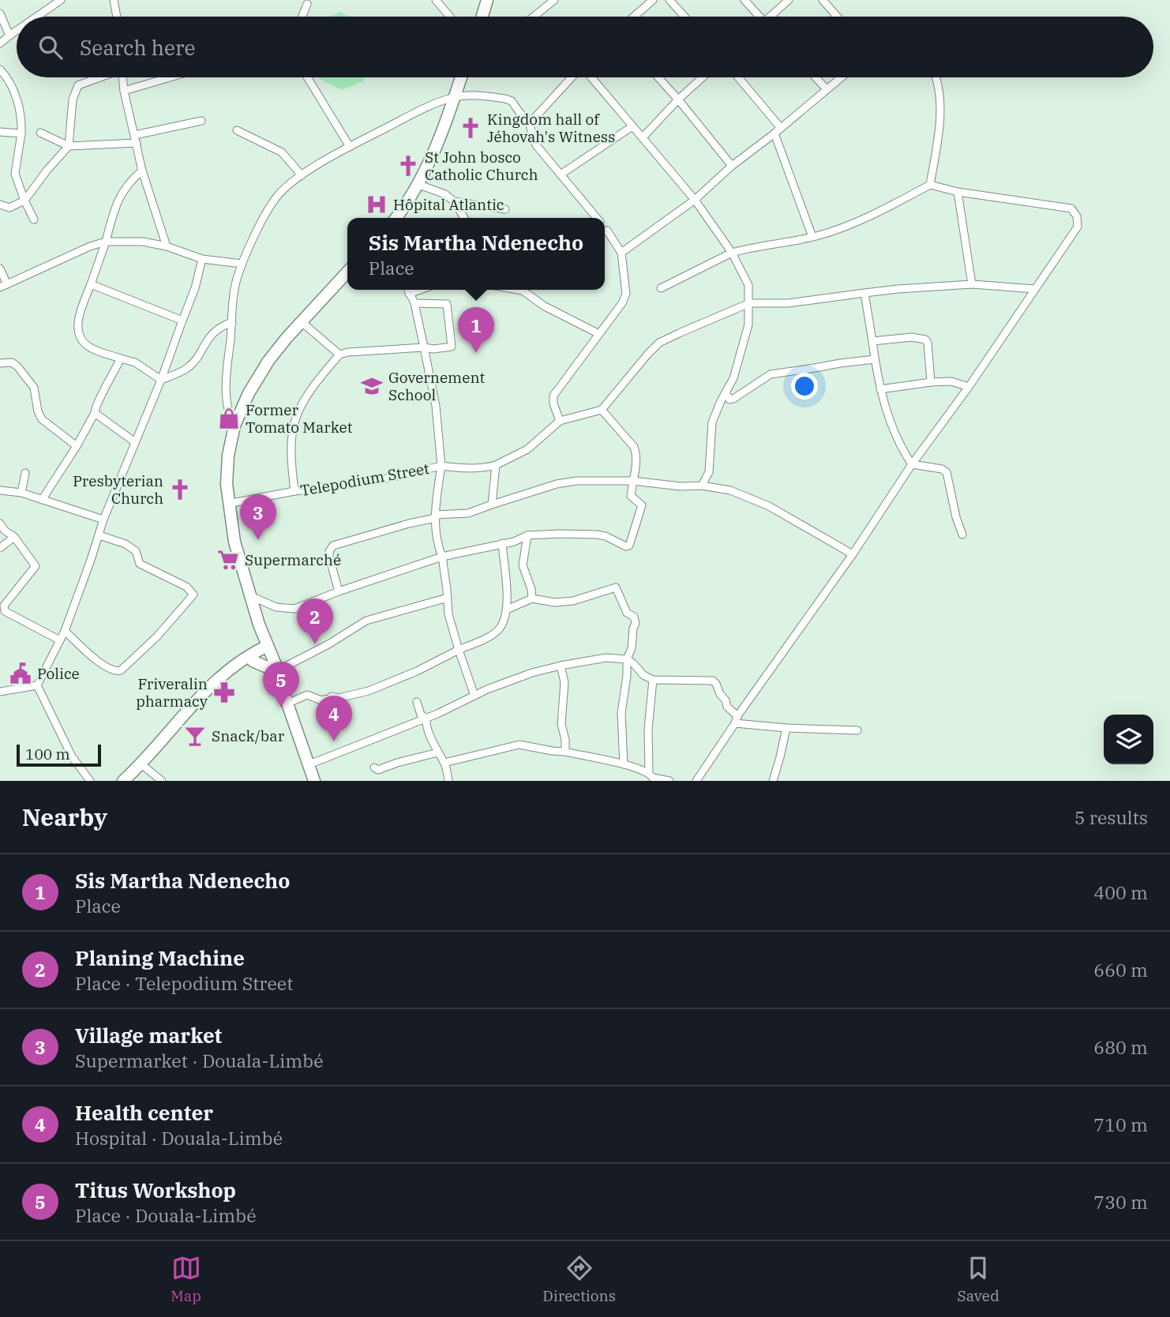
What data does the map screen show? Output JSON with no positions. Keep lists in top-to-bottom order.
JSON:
{
  "streets": {
    "street": ["Telepodium Street"]
  },
  "places": {
    "church": ["Kingdom hall of Jéhovah's Witness", "St John bosco Catholic Church", "Presbyterian Church"],
    "hospital": ["Hôpital Atlantic"],
    "school or university": ["Governement School"],
    "shop": ["Former Tomato Market"],
    "supermarket": ["Supermarché"],
    "public building": ["Police"],
    "pharmacy": ["Friveralin pharmacy"],
    "bar": ["Snack/bar"]
  },
  "scale_bar": "100 m",
  "page": {
    "search": "Search here",
    "popup": ["Sis Martha Ndenecho", "Place"],
    "pins": [
      "1",
      "3",
      "2",
      "5",
      "4"
    ],
    "scale": "100 m",
    "heading": ["Nearby", "5 results"],
    "list": [
      {
        "mark": "1",
        "name": "Sis Martha Ndenecho",
        "note": "Place",
        "value": "400 m"
      },
      {
        "mark": "2",
        "name": "Planing Machine",
        "note": "Place · Telepodium Street",
        "value": "660 m"
      },
      {
        "mark": "3",
        "name": "Village market",
        "note": "Supermarket · Douala-Limbé",
        "value": "680 m"
      },
      {
        "mark": "4",
        "name": "Health center",
        "note": "Hospital · Douala-Limbé",
        "value": "710 m"
      },
      {
        "mark": "5",
        "name": "Titus Workshop",
        "note": "Place · Douala-Limbé",
        "value": "730 m"
      }
    ],
    "nav": ["Map", "Directions", "Saved"]
  }
}
